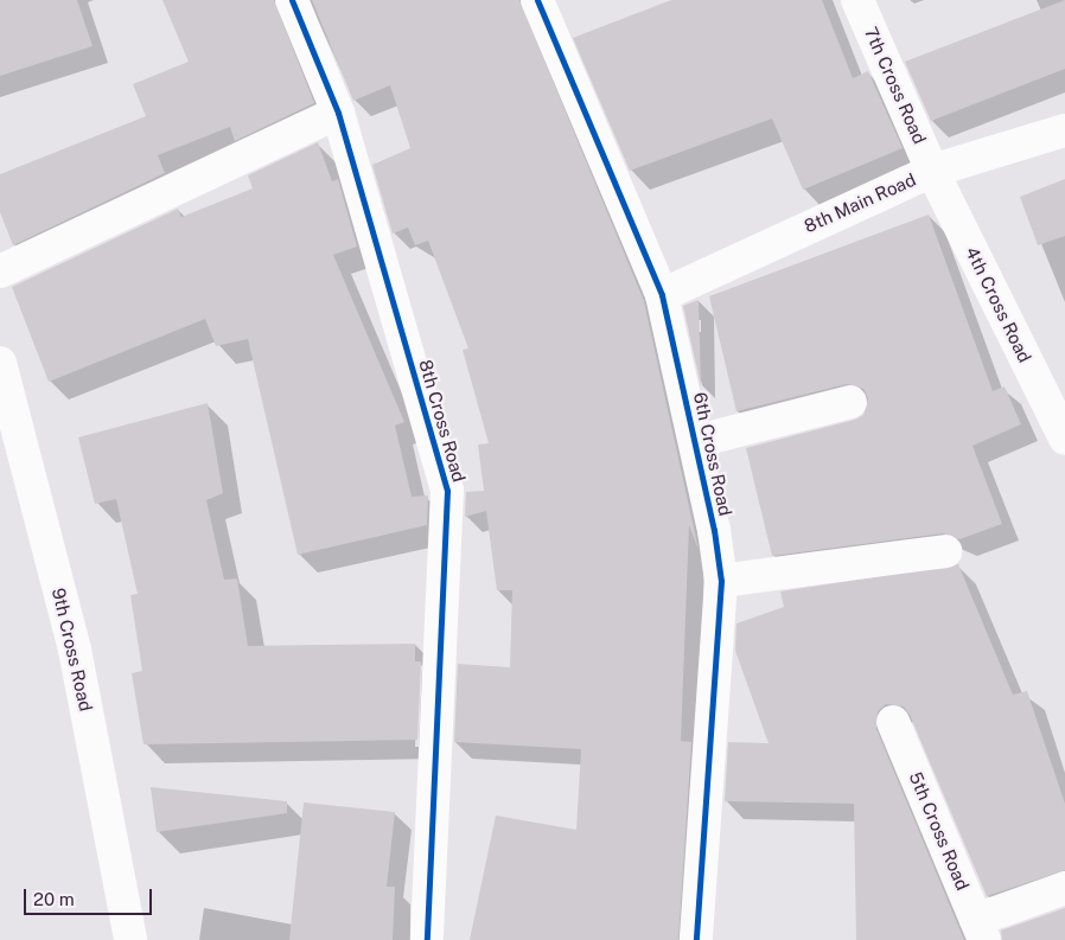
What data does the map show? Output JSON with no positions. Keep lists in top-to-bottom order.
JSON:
{
  "streets": {
    "street": [
      "7th Cross Road",
      "8th Main Road",
      "4th Cross Road",
      "8th Cross Road",
      "6th Cross Road",
      "9th Cross Road",
      "5th Cross Road"
    ]
  },
  "crossings": [
    ["7th Cross Road", "8th Main Road"],
    ["7th Cross Road", "4th Cross Road"],
    ["8th Main Road", "4th Cross Road"],
    ["8th Main Road", "6th Cross Road"]
  ],
  "scale_bar": "20 m"
}
